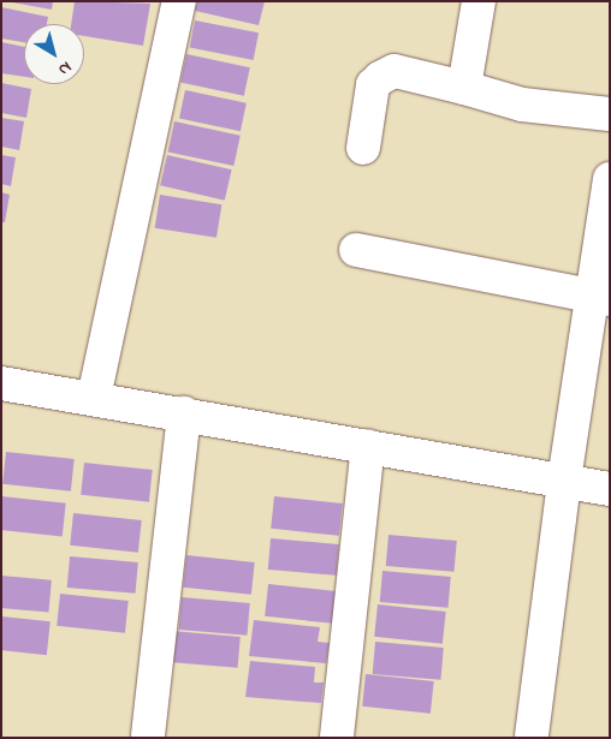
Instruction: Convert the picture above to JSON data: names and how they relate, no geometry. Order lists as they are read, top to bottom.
{
  "north": "bottom right"
}
